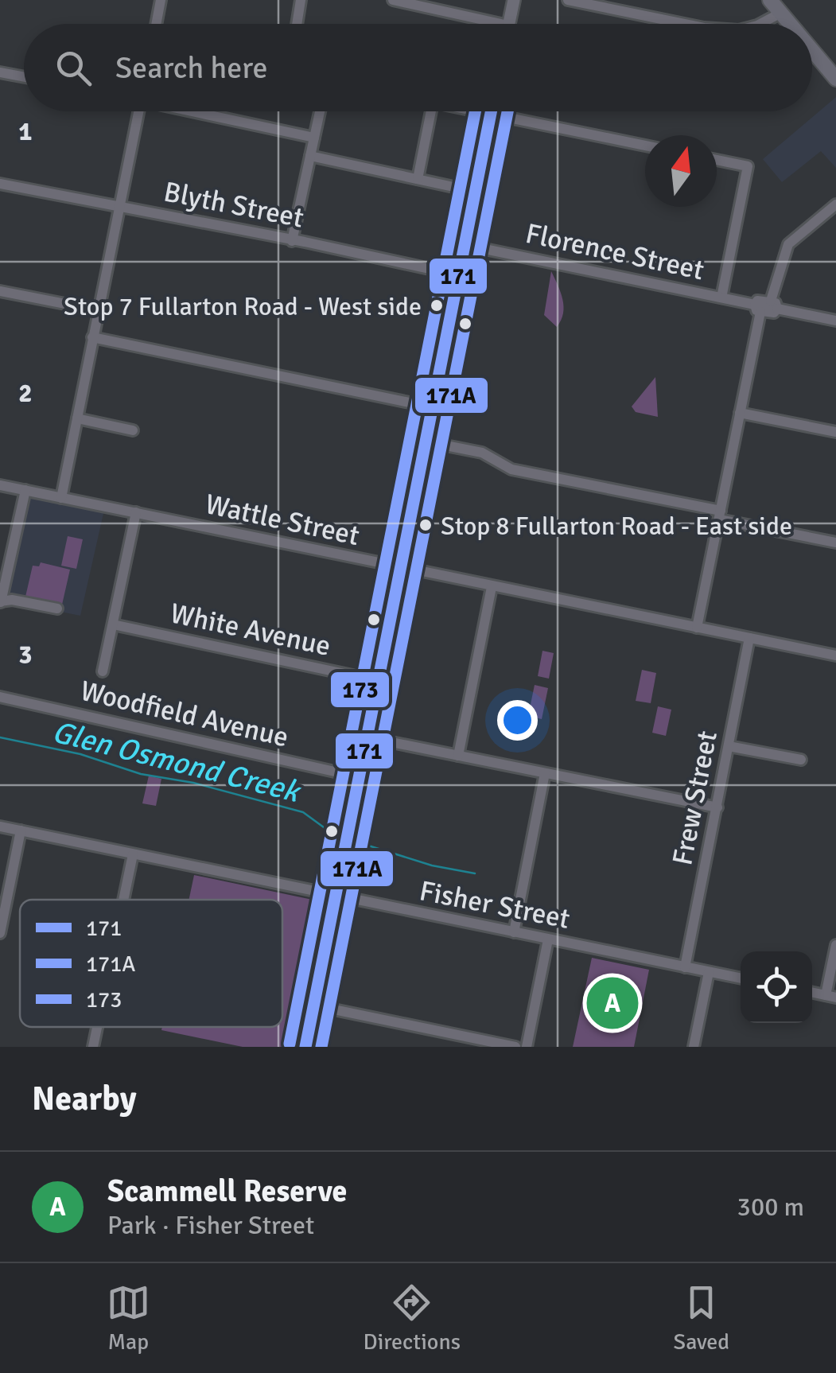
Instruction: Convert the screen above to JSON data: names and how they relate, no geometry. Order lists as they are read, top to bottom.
{
  "streets": {
    "street": [
      "Blyth Street",
      "Florence Street",
      "Wattle Street",
      "White Avenue",
      "Woodfield Avenue",
      "Frew Street",
      "Fisher Street"
    ]
  },
  "crossings": [
    ["Wattle Street", "Frew Street"],
    ["Frew Street", "Fisher Street"]
  ],
  "water": ["Glen Osmond Creek"],
  "places": ["Stop 7 Fullarton Road - West side", "Stop 8 Fullarton Road - East side"],
  "lines": ["transit line 171", "transit line 171A", "transit line 173"],
  "legend": ["171", "171A", "173"],
  "north": "top",
  "page": {
    "search": "Search here",
    "pins": "A",
    "heading": "Nearby",
    "list": [
      {
        "mark": "A",
        "name": "Scammell Reserve",
        "note": "Park · Fisher Street",
        "value": "300 m"
      }
    ],
    "nav": ["Map", "Directions", "Saved"]
  },
  "grid": {
    "rows": ["1", "2", "3"]
  }
}
